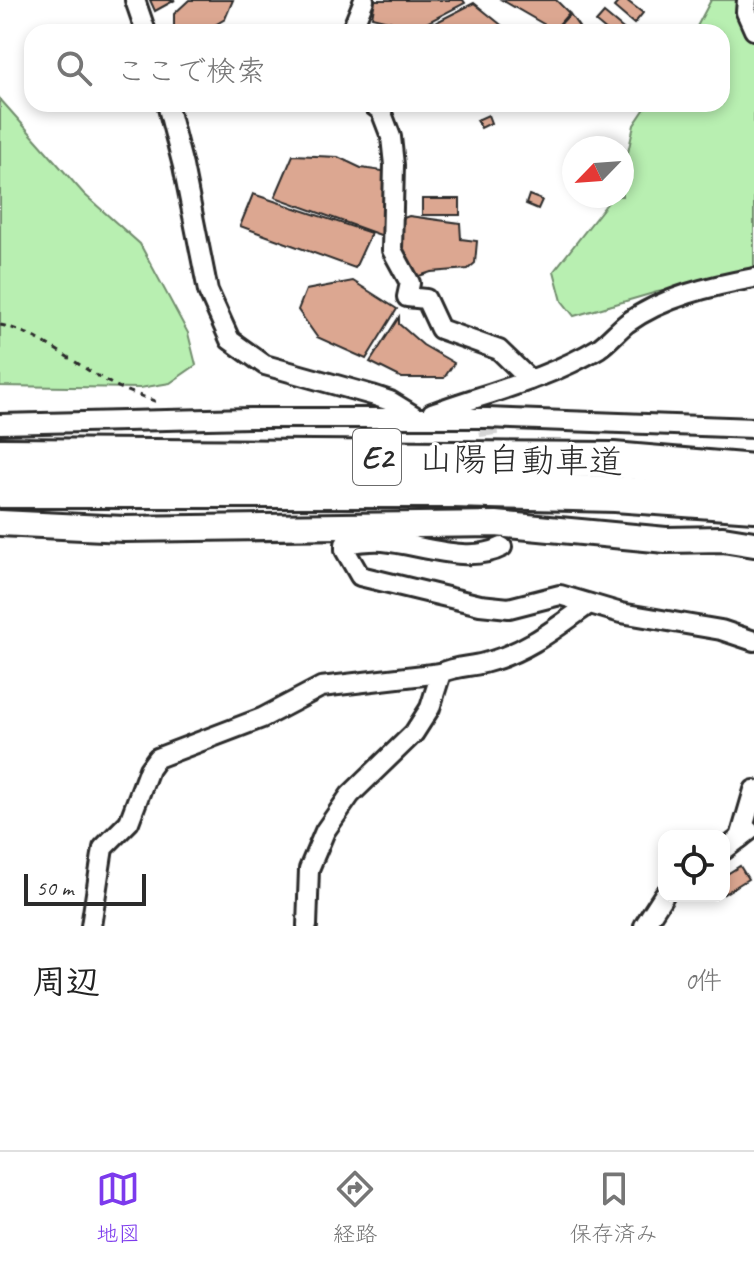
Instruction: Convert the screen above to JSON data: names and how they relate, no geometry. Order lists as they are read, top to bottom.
{
  "streets": {
    "highway": ["E2", "山陽自動車道"]
  },
  "scale_bar": "50 m",
  "north": "bottom left",
  "page": {
    "search": "ここで検索",
    "scale": "50 m",
    "heading": ["周辺", "0件"],
    "nav": ["地図", "経路", "保存済み"]
  }
}
